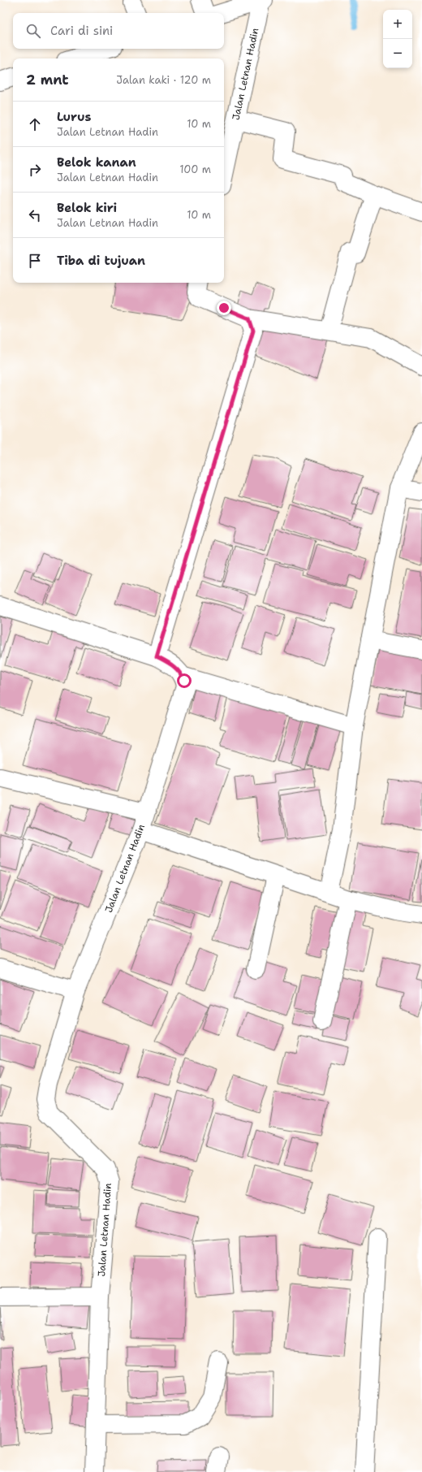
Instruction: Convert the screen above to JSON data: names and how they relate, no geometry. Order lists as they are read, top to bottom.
{
  "streets": {
    "street": ["Jalan Letnan Hadin"]
  },
  "page": {
    "map_buttons": ["+", "−"],
    "search": "Cari di sini",
    "heading": ["2 mnt", "Jalan kaki · 120 m"],
    "list": [
      ["Lurus", "Jalan Letnan Hadin", "10 m"],
      ["Belok kanan", "Jalan Letnan Hadin", "100 m"],
      ["Belok kiri", "Jalan Letnan Hadin", "10 m"],
      "Tiba di tujuan"
    ]
  }
}
